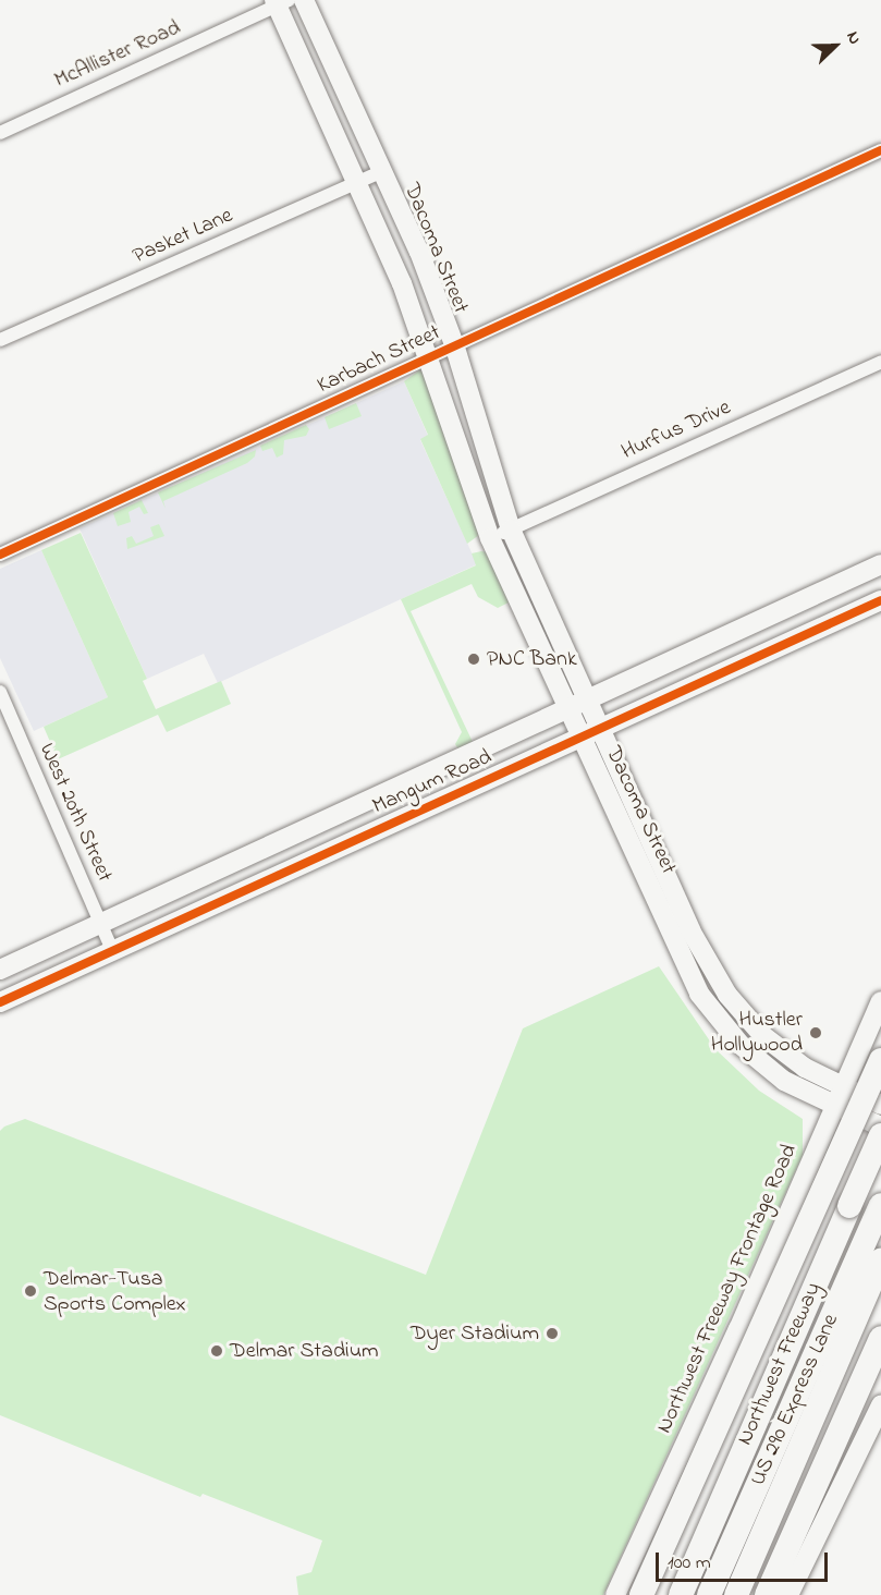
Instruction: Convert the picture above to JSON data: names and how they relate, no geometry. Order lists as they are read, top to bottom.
{
  "streets": {
    "highway": ["Northwest Freeway", "US 290 Express Lane"],
    "main road": ["Dacoma Street", "Mangum Road", "Northwest Freeway Frontage Road"],
    "street": [
      "McAllister Road",
      "Pasket Lane",
      "Karbach Street",
      "Hurfus Drive",
      "West 20th Street"
    ]
  },
  "crossings": [
    ["McAllister Road", "Dacoma Street"],
    ["Pasket Lane", "Dacoma Street"],
    ["Dacoma Street", "Karbach Street"],
    ["Dacoma Street", "Hurfus Drive"],
    ["Dacoma Street", "Mangum Road"],
    ["Dacoma Street", "Northwest Freeway Frontage Road"],
    ["Mangum Road", "West 20th Street"]
  ],
  "places": [
    "PNC Bank",
    "Hustler Hollywood",
    "Delmar-Tusa Sports Complex",
    "Dyer Stadium",
    "Delmar Stadium"
  ],
  "scale_bar": "100 m",
  "north": "top right"
}
